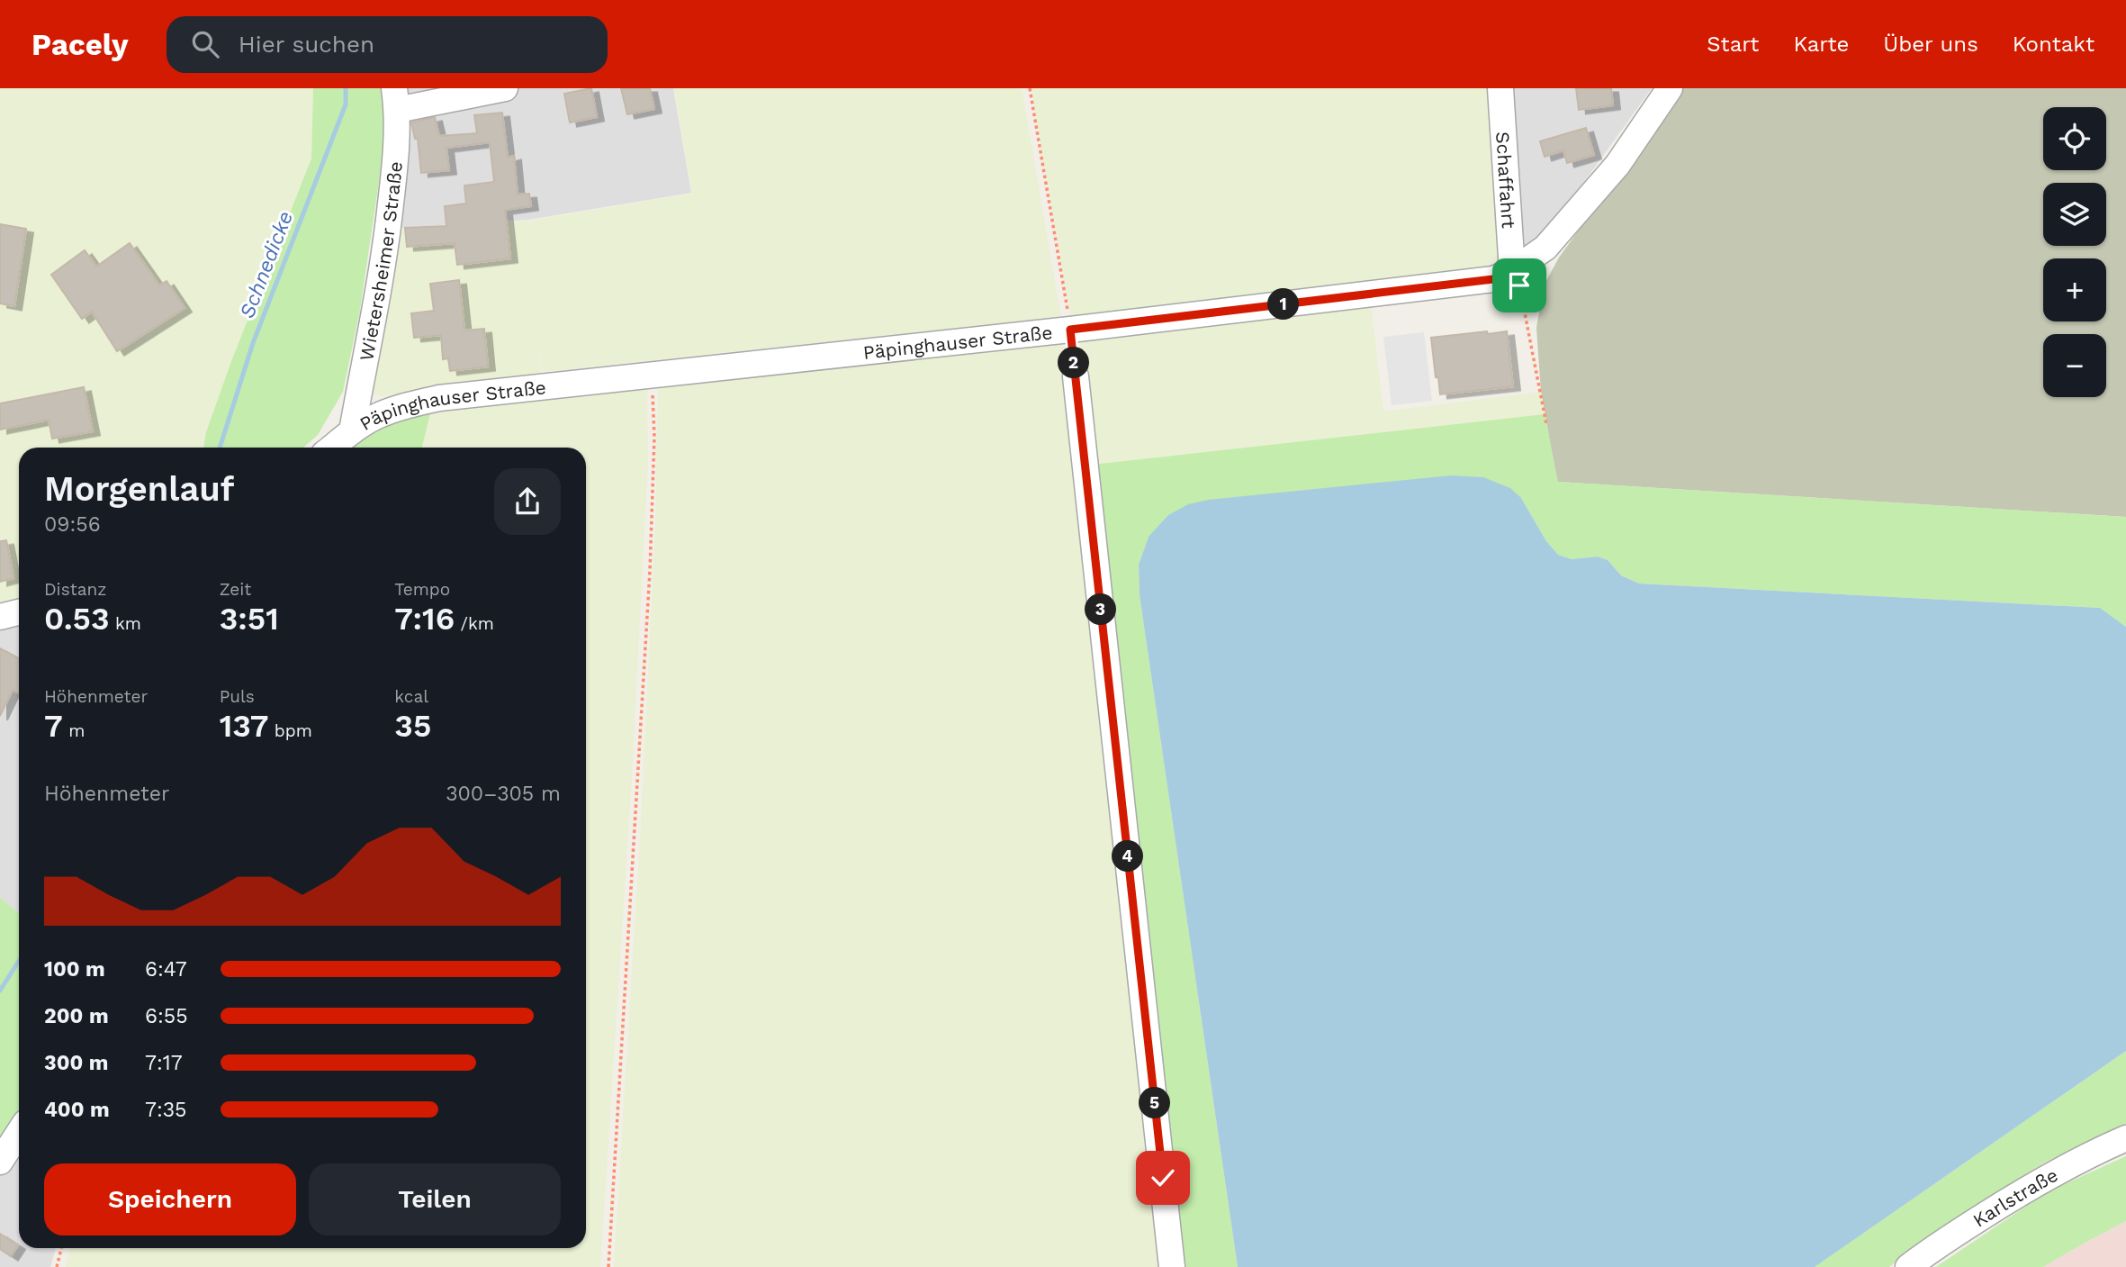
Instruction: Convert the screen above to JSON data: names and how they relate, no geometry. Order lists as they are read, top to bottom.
{
  "streets": {
    "street": [
      "Schaffahrt",
      "Wietersheimer Straße",
      "Päpinghauser Straße",
      "Karlstraße"
    ]
  },
  "crossings": [
    ["Schaffahrt", "Päpinghauser Straße"],
    ["Wietersheimer Straße", "Päpinghauser Straße"]
  ],
  "water": ["Schnedicke"],
  "page": {
    "header": "Pacely",
    "search": "Hier suchen",
    "nav": [
      "Start",
      "Karte",
      "Über uns",
      "Kontakt"
    ],
    "map_buttons": ["+", "−"],
    "pins": [
      "1",
      "2",
      "3",
      "4",
      "5"
    ],
    "heading": ["Morgenlauf", "09:56"],
    "stats": [
      ["Distanz", "0.53 km"],
      ["Zeit", "3:51"],
      ["Tempo", "7:16 /km"],
      ["Höhenmeter", "7 m"],
      ["Puls", "137 bpm"],
      ["kcal", "35"]
    ],
    "chart": ["Höhenmeter", "300–305 m"],
    "list": [
      {
        "name": "100 m",
        "note": "6:47"
      },
      {
        "name": "200 m",
        "note": "6:55"
      },
      {
        "name": "300 m",
        "note": "7:17"
      },
      {
        "name": "400 m",
        "note": "7:35"
      }
    ],
    "buttons": ["Speichern", "Teilen"]
  }
}
